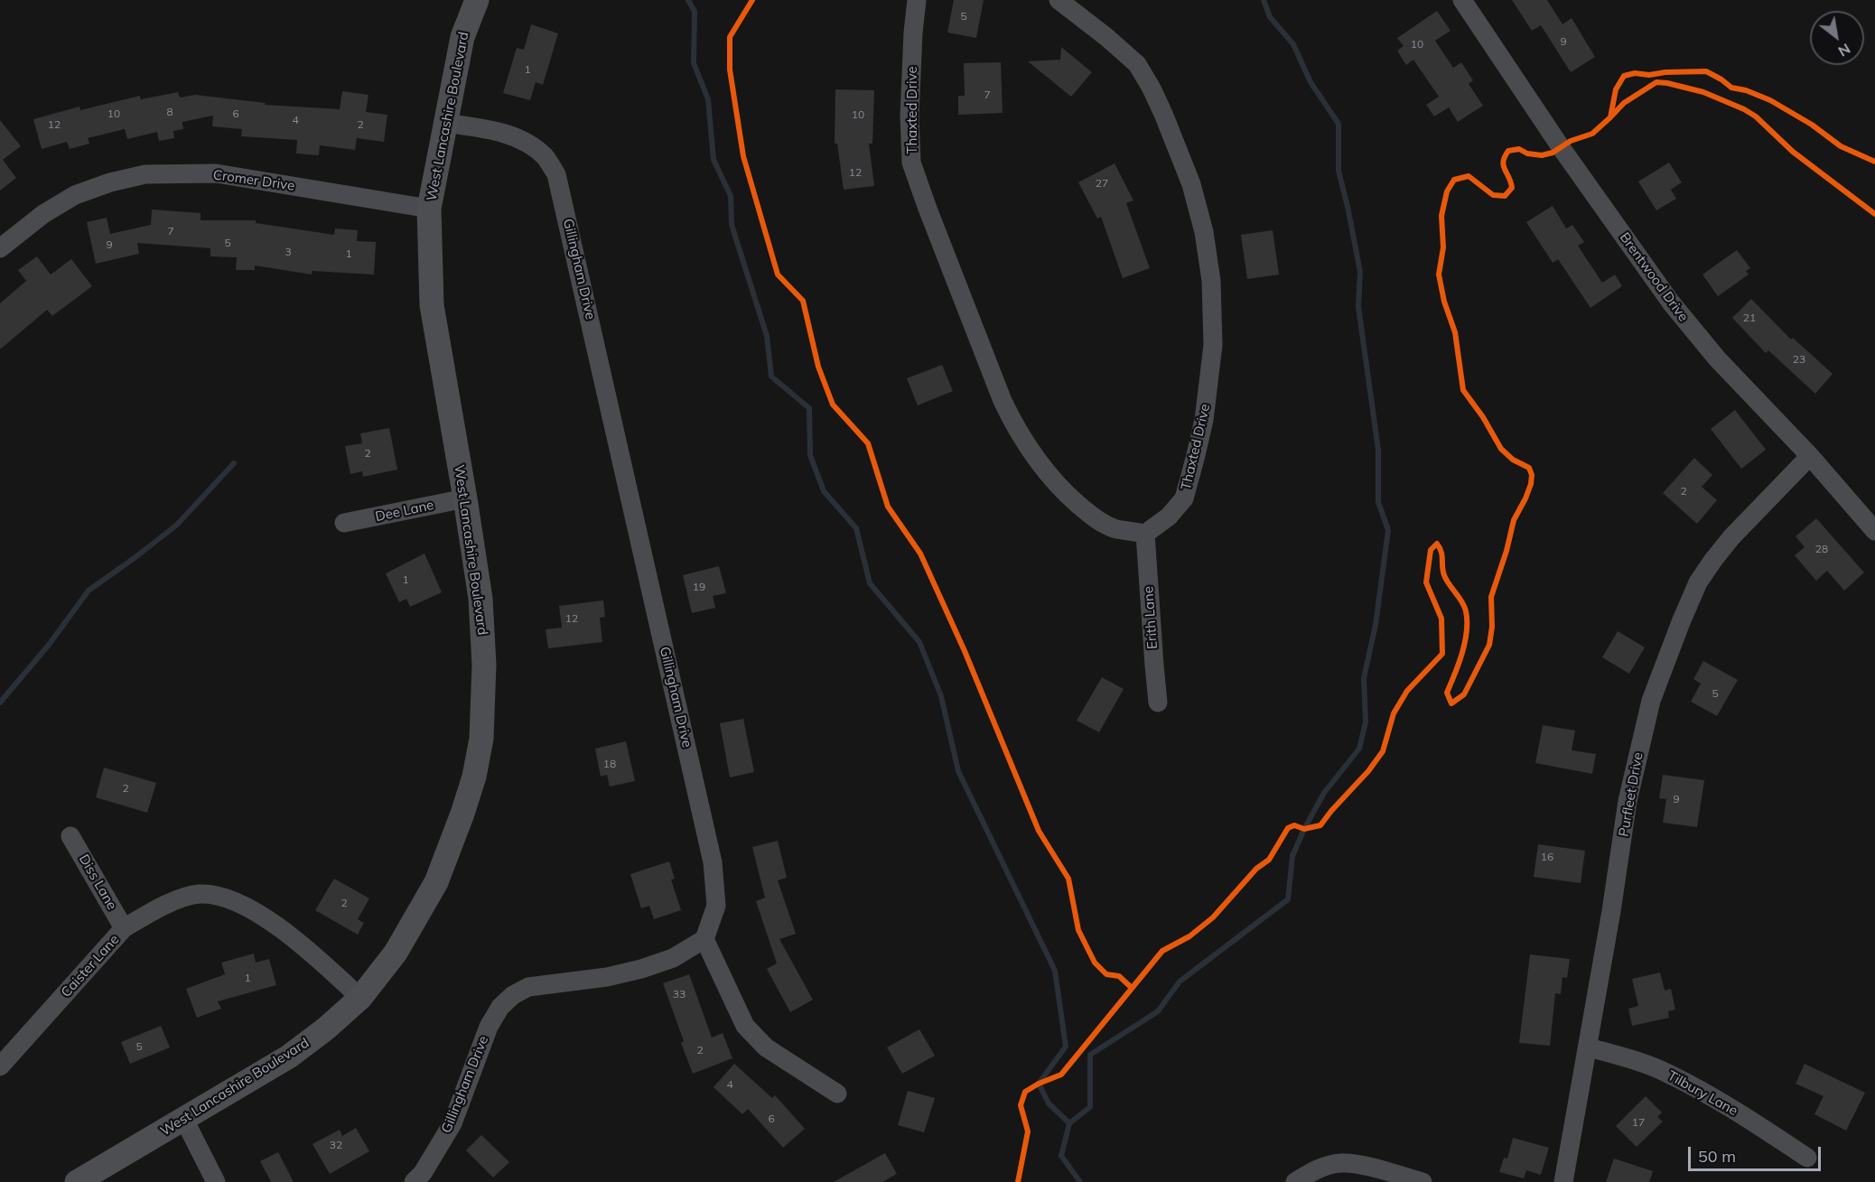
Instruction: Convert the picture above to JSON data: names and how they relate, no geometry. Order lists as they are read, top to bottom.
{
  "streets": {
    "main road": ["West Lancashire Boulevard"],
    "street": [
      "Thaxted Drive",
      "Cromer Drive",
      "Gillingham Drive",
      "Brentwood Drive",
      "Dee Lane",
      "Erith Lane",
      "Purfleet Drive",
      "Diss Lane",
      "Caister Lane",
      "Tilbury Lane"
    ]
  },
  "crossings": [
    ["Thaxted Drive", "Erith Lane"],
    ["West Lancashire Boulevard", "Cromer Drive"],
    ["West Lancashire Boulevard", "Gillingham Drive"],
    ["West Lancashire Boulevard", "Dee Lane"],
    ["West Lancashire Boulevard", "Caister Lane"],
    ["Brentwood Drive", "Purfleet Drive"],
    ["Purfleet Drive", "Tilbury Lane"],
    ["Diss Lane", "Caister Lane"]
  ],
  "house_numbers": [
    "5",
    "9",
    "10",
    "1",
    "7",
    "8",
    "10",
    "6",
    "10",
    "4",
    "12",
    "2",
    "12",
    "27",
    "7",
    "5",
    "9",
    "3",
    "1",
    "21",
    "23",
    "2",
    "2",
    "28",
    "1",
    "19",
    "12",
    "5",
    "18",
    "2",
    "9",
    "16",
    "2",
    "1",
    "33",
    "5",
    "2",
    "4",
    "6",
    "17",
    "32"
  ],
  "scale_bar": "50 m",
  "north": "bottom right"
}
